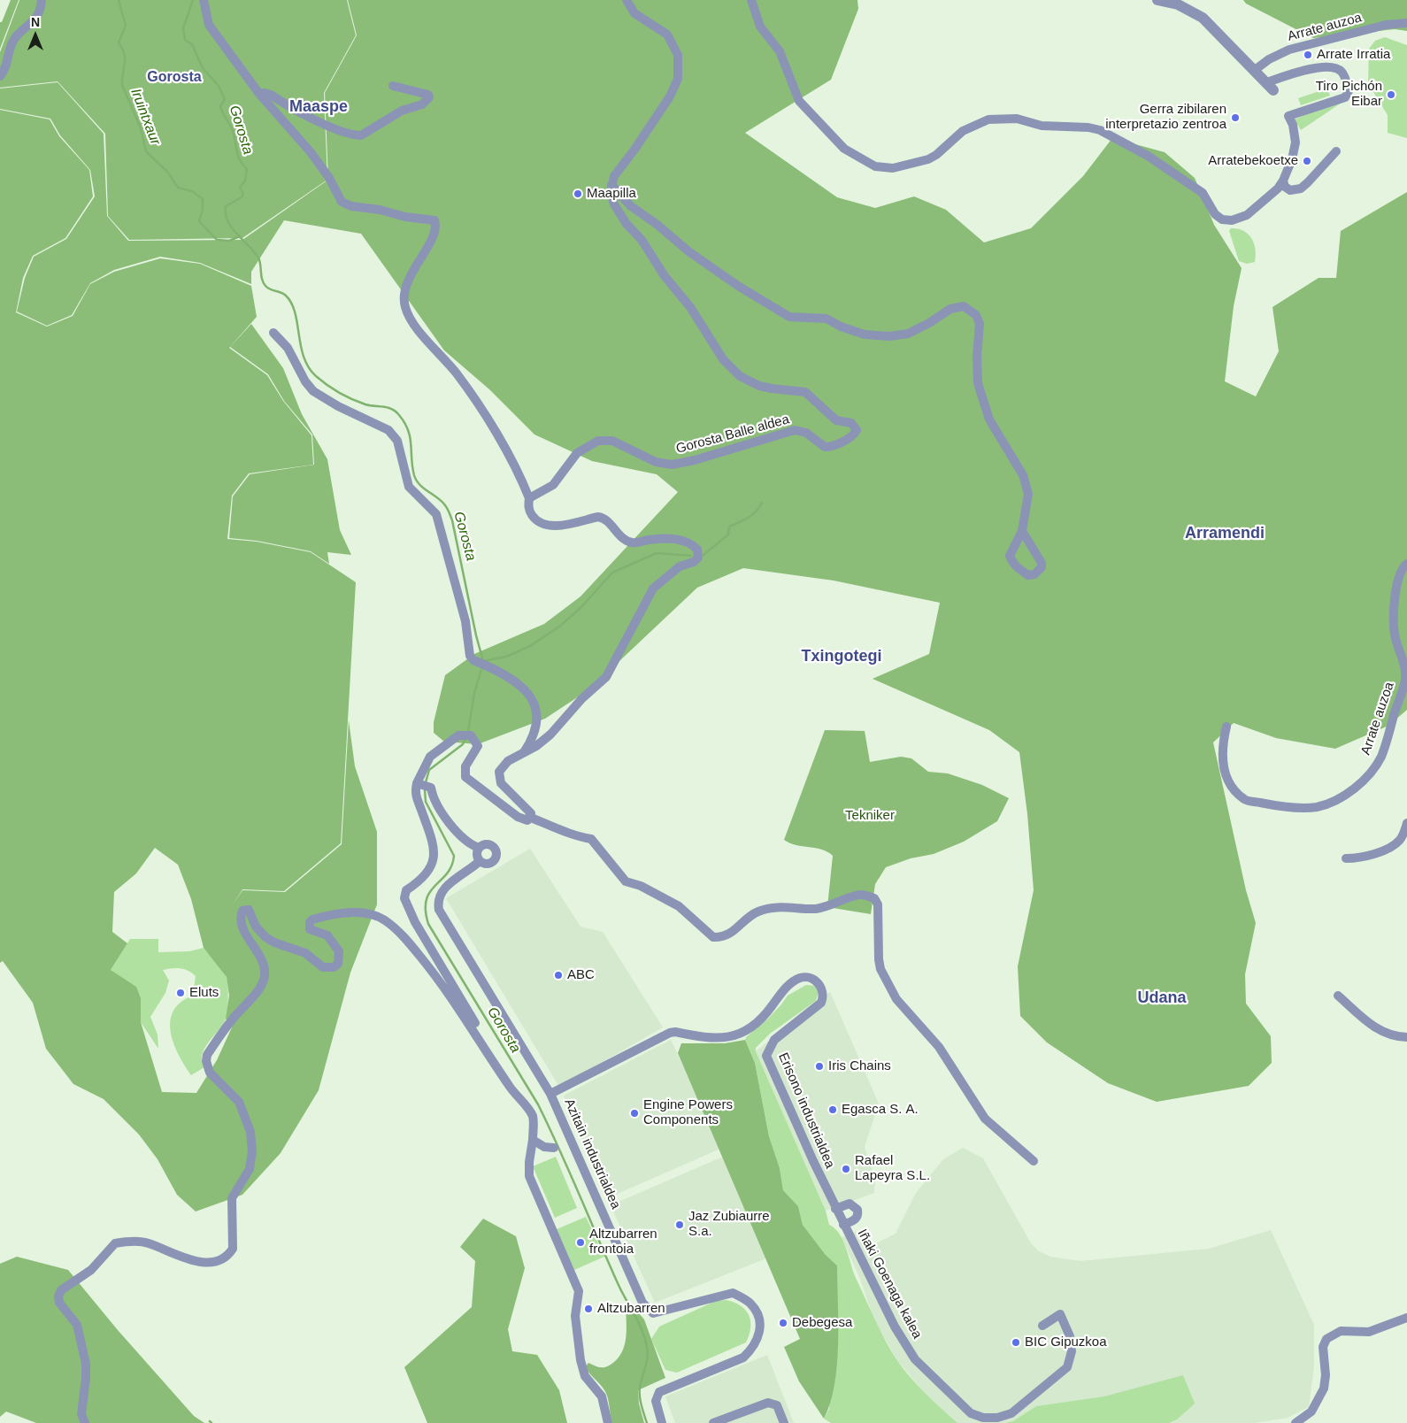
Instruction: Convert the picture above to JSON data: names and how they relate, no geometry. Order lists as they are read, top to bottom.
{
  "streets": {
    "street": [
      "Arrate auzoa",
      "Gorosta Balle aldea",
      "Erisono industrialdea",
      "Azitain industrialdea",
      "Iñaki Goenaga kalea"
    ]
  },
  "crossings": [
    ["Erisono industrialdea", "Azitain industrialdea"],
    ["Erisono industrialdea", "Iñaki Goenaga kalea"]
  ],
  "districts": [
    "Gorosta",
    "Maaspe",
    "Arramendi",
    "Txingotegi",
    "Udana"
  ],
  "water": ["Iruintxaur", "Gorosta"],
  "parks": ["Tekniker"],
  "places": [
    "Arrate Irratia",
    "Tiro Pichón Eibar",
    "Gerra zibilaren interpretazio zentroa",
    "Arratebekoetxe",
    "Maapilla",
    "ABC",
    "Eluts",
    "Iris Chains",
    "Egasca S. A.",
    "Engine Powers Components",
    "Rafael Lapeyra S.L.",
    "Jaz Zubiaurre S.a.",
    "Altzubarren frontoia",
    "Altzubarren",
    "Debegesa",
    "BIC Gipuzkoa"
  ],
  "north": "top"
}
